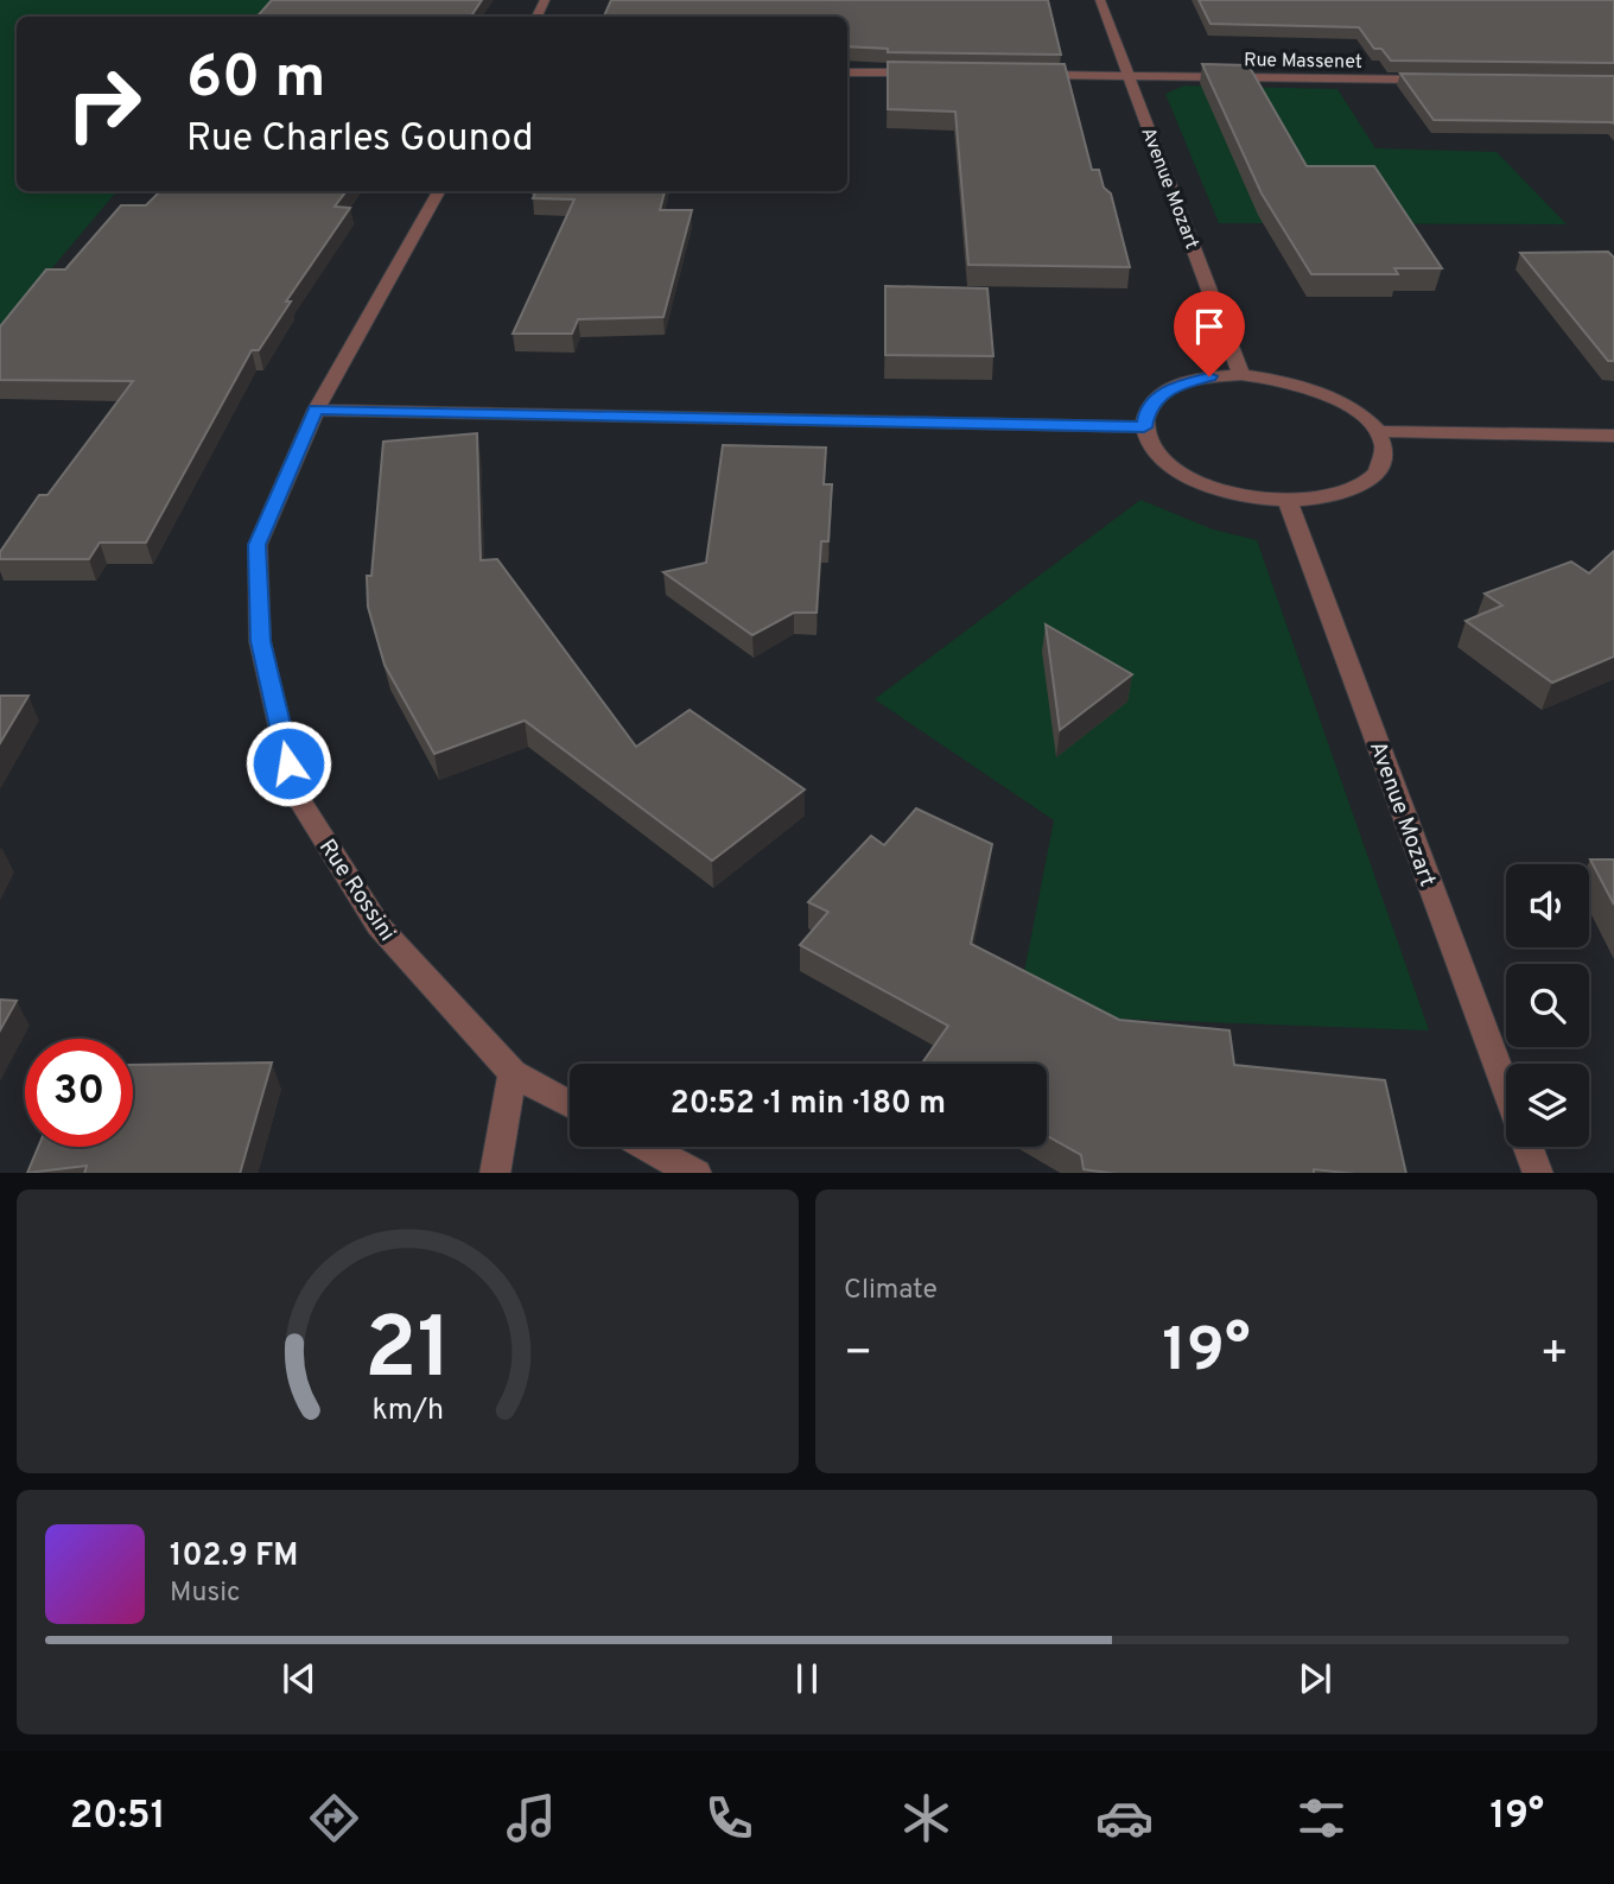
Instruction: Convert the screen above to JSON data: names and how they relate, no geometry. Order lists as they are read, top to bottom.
{
  "streets": {
    "street": ["Rue Massenet", "Avenue Mozart", "Rue Rossini"]
  },
  "crossings": [
    ["Rue Massenet", "Avenue Mozart"]
  ],
  "page": {
    "turn": ["60 m", "Rue Charles Gounod"],
    "limit": "30",
    "trip": "20:52 · 1 min · 180 m",
    "tile": "Climate",
    "heat": ["−", "19°", "+"],
    "song": ["102.9 FM", "Music"],
    "tabs": ["20:51", "19°"],
    "gauge": ["21", "km/h"]
  }
}
